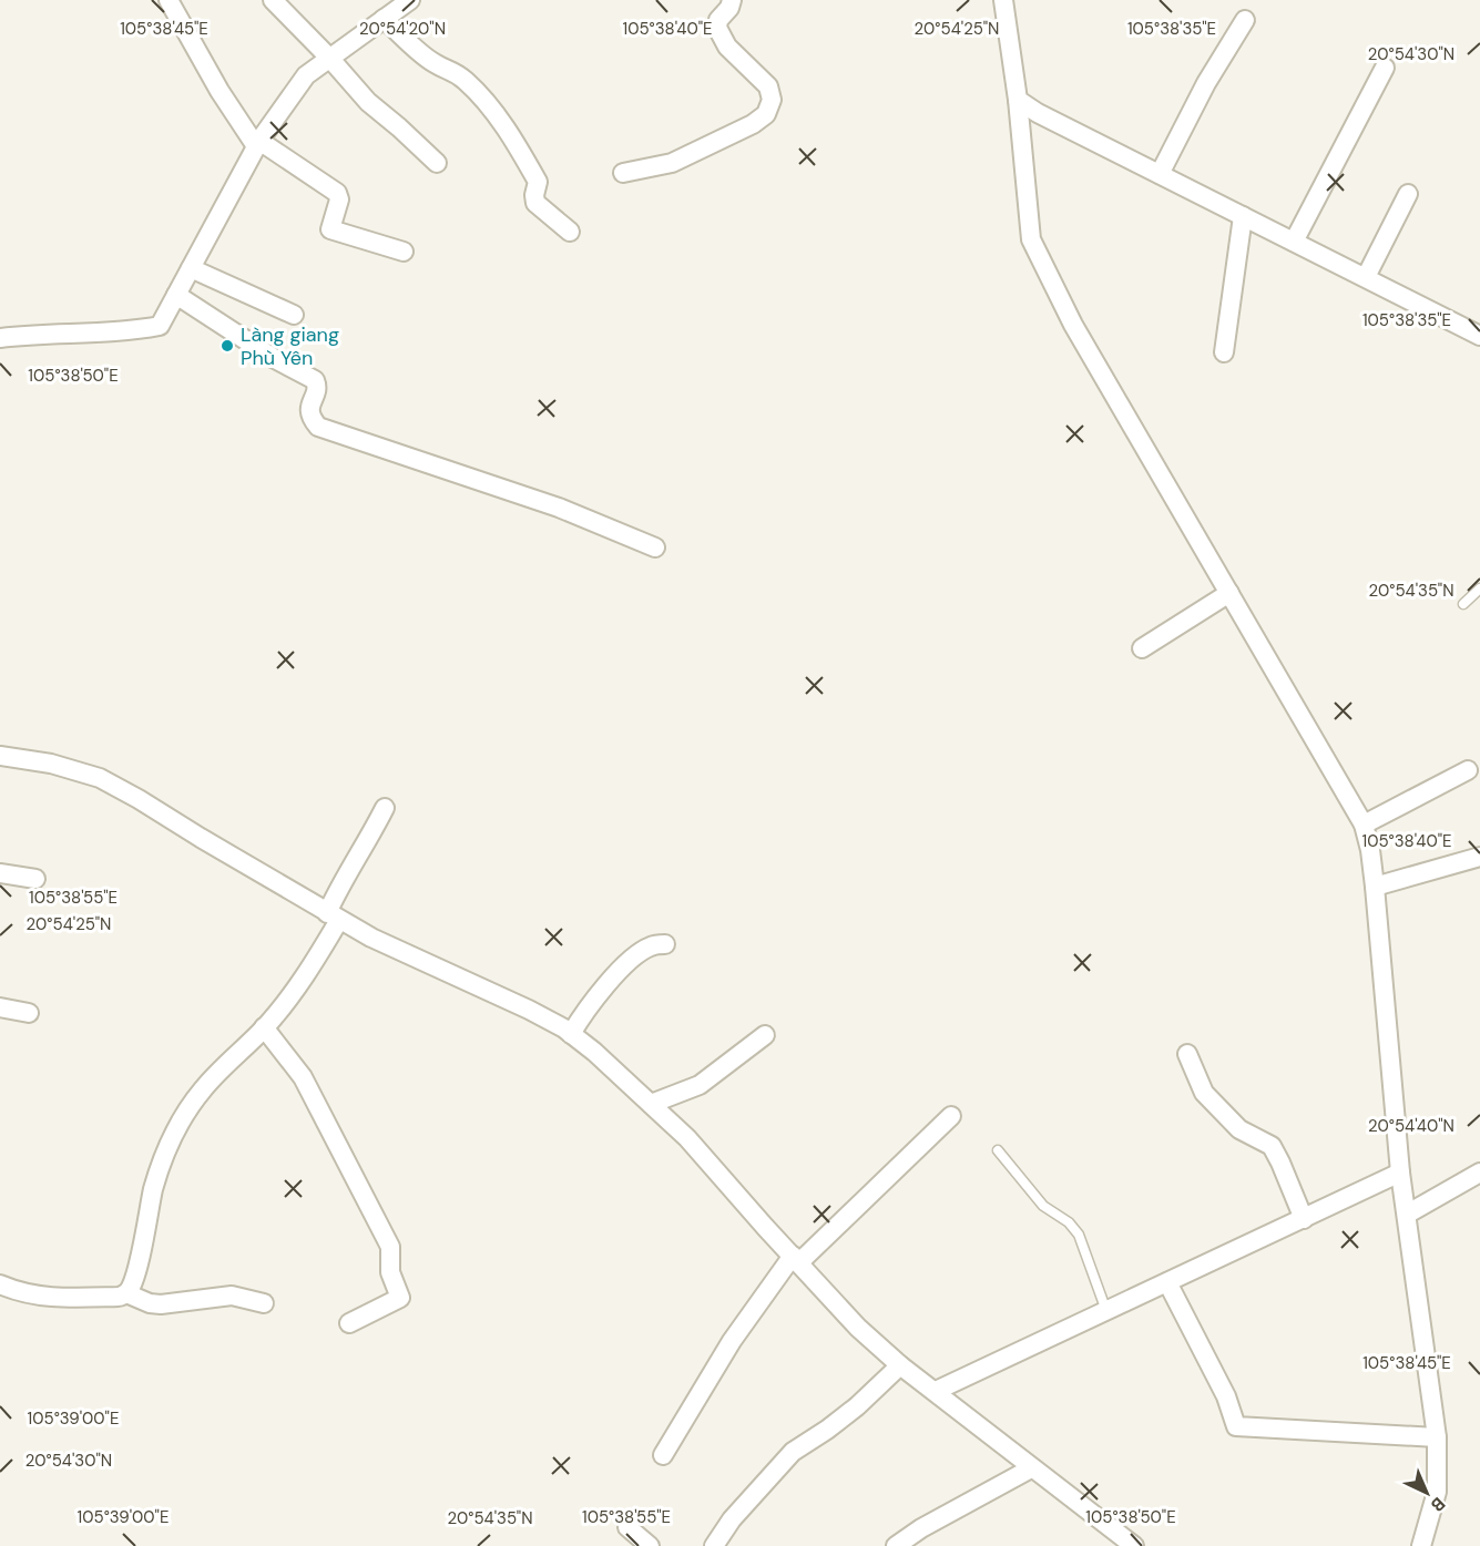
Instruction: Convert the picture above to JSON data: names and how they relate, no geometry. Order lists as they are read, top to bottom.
{
  "places": ["Làng giang Phù Yên"],
  "north": "bottom right",
  "coordinates": [
    "20°54'20\"N",
    "20°54'25\"N",
    "105°38'45\"E",
    "105°38'40\"E",
    "105°38'35\"E",
    "20°54'30\"N",
    "105°38'50\"E",
    "20°54'35\"N",
    "105°38'55\"E",
    "20°54'40\"N",
    "105°39'00\"E"
  ]
}
